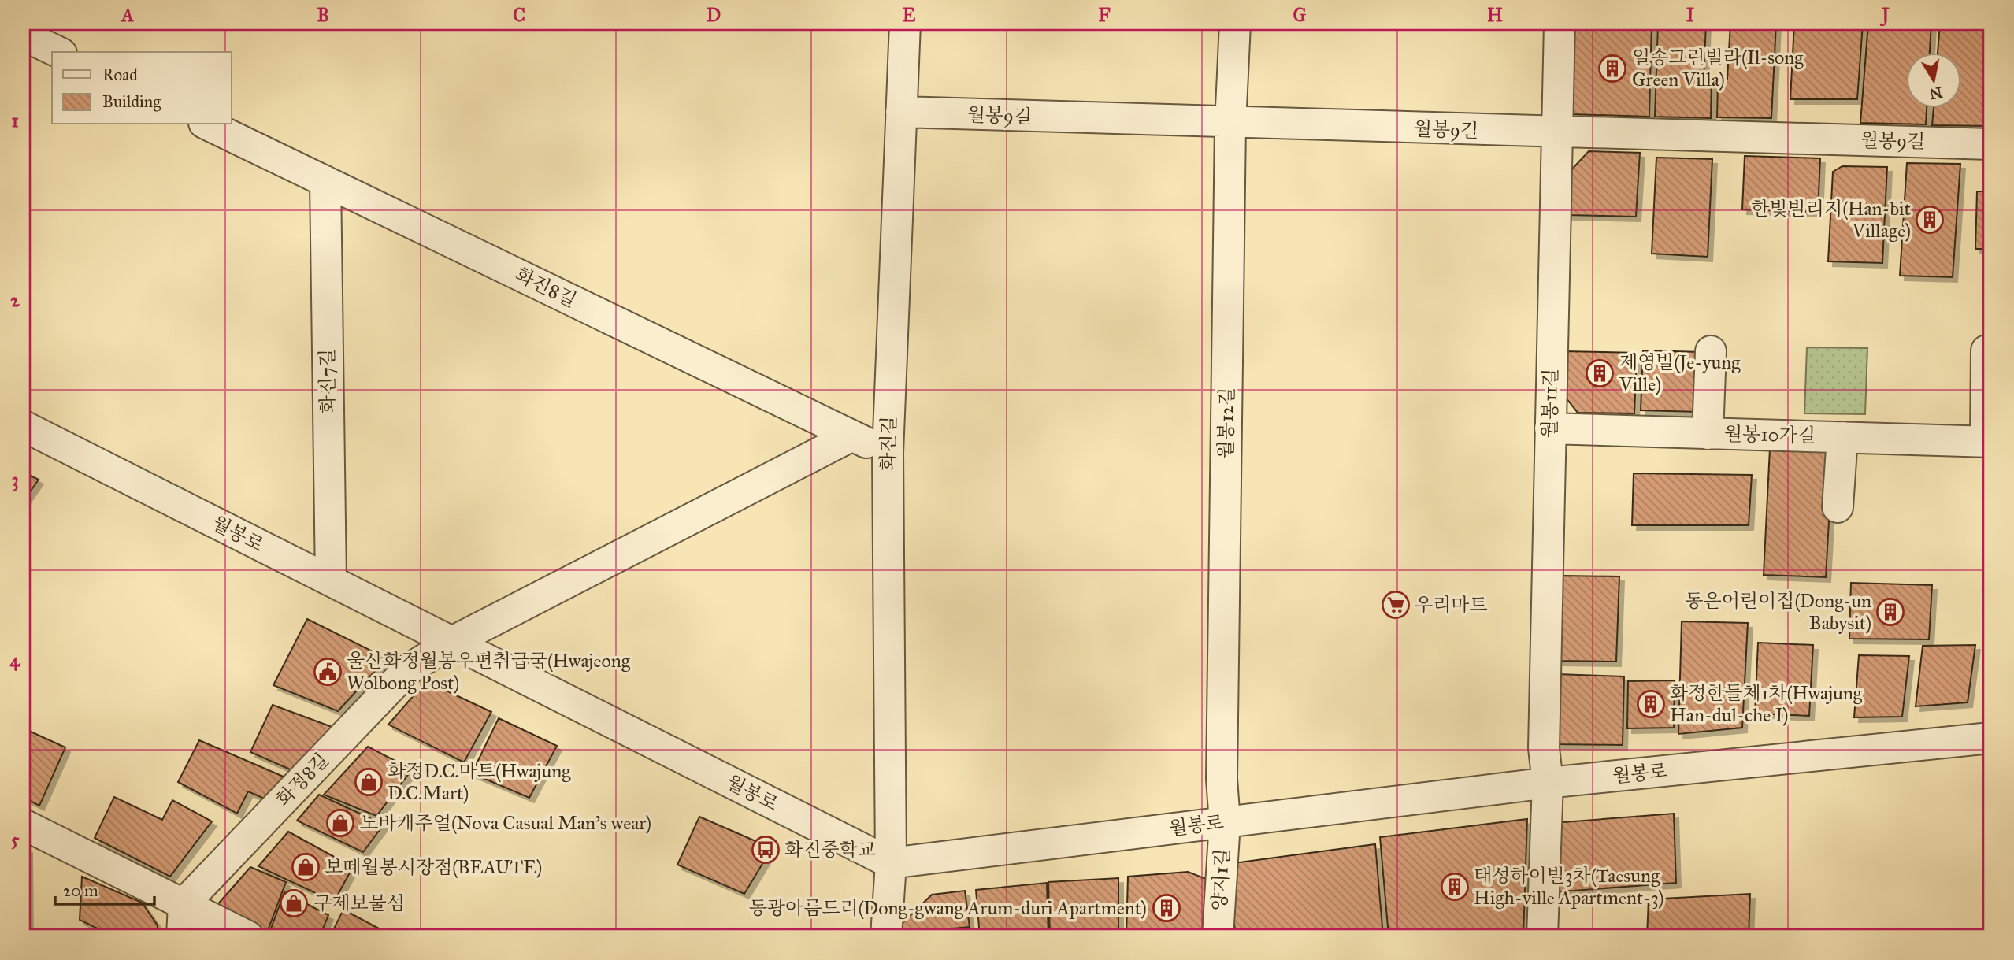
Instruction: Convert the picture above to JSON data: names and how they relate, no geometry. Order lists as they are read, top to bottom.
{
  "streets": {
    "street": [
      "월봉9길",
      "화진8길",
      "화진7길",
      "월봉11길",
      "월봉12길",
      "월봉10가길",
      "화진길",
      "월봉로",
      "화정8길",
      "양지1길"
    ]
  },
  "crossings": [
    ["월봉9길", "월봉11길"],
    ["월봉9길", "월봉12길"],
    ["월봉9길", "화진길"],
    ["화진8길", "화진7길"],
    ["화진8길", "화진길"],
    ["화진7길", "월봉로"],
    ["월봉11길", "월봉10가길"],
    ["월봉11길", "월봉로"],
    ["월봉12길", "월봉로"],
    ["월봉12길", "양지1길"],
    ["화진길", "월봉로"],
    ["월봉로", "화정8길"],
    ["월봉로", "양지1길"]
  ],
  "places": {
    "building": [
      "일송그린빌라(Il-song Green Villa)",
      "한빛빌리지(Han-bit Village)",
      "제영빌(Je-yung Ville)",
      "동은어린이집(Dong-un Babysit)",
      "화정한들체1차(Hwajung Han-dul-che I)",
      "태성하이빌3차(Taesung High-ville Apartment-3)",
      "동광아름드리(Dong-gwang Arum-duri Apartment)"
    ],
    "supermarket": ["우리마트"],
    "public building": ["울산화정월봉우편취급국(Hwajeong Wolbong Post)"],
    "shop": [
      "화정D.C.마트(Hwajung D.C.Mart)",
      "노바캐주얼(Nova Casual Man's wear)",
      "보떼월봉시장점(BEAUTE)",
      "구제보물섬"
    ],
    "bus stop": ["화진중학교"]
  },
  "legend": ["Road", "Building"],
  "scale_bar": "20 m",
  "north": "bottom",
  "grid": {
    "columns": [
      "A",
      "B",
      "C",
      "D",
      "E",
      "F",
      "G",
      "H",
      "I",
      "J"
    ],
    "rows": [
      "1",
      "2",
      "3",
      "4",
      "5"
    ]
  }
}
